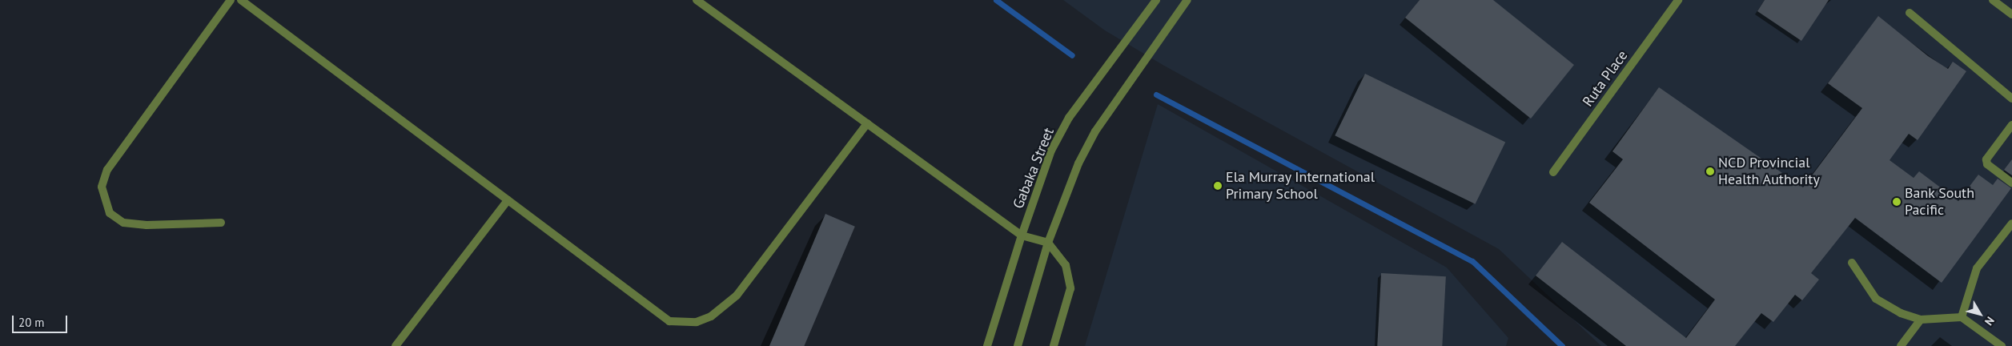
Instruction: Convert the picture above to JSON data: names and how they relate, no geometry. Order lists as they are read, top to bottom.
{
  "streets": {
    "street": ["Ruta Place", "Gabaka Street"]
  },
  "places": ["NCD Provincial Health Authority", "Ela Murray International Primary School", "Bank South Pacific"],
  "scale_bar": "20 m",
  "north": "bottom right"
}
